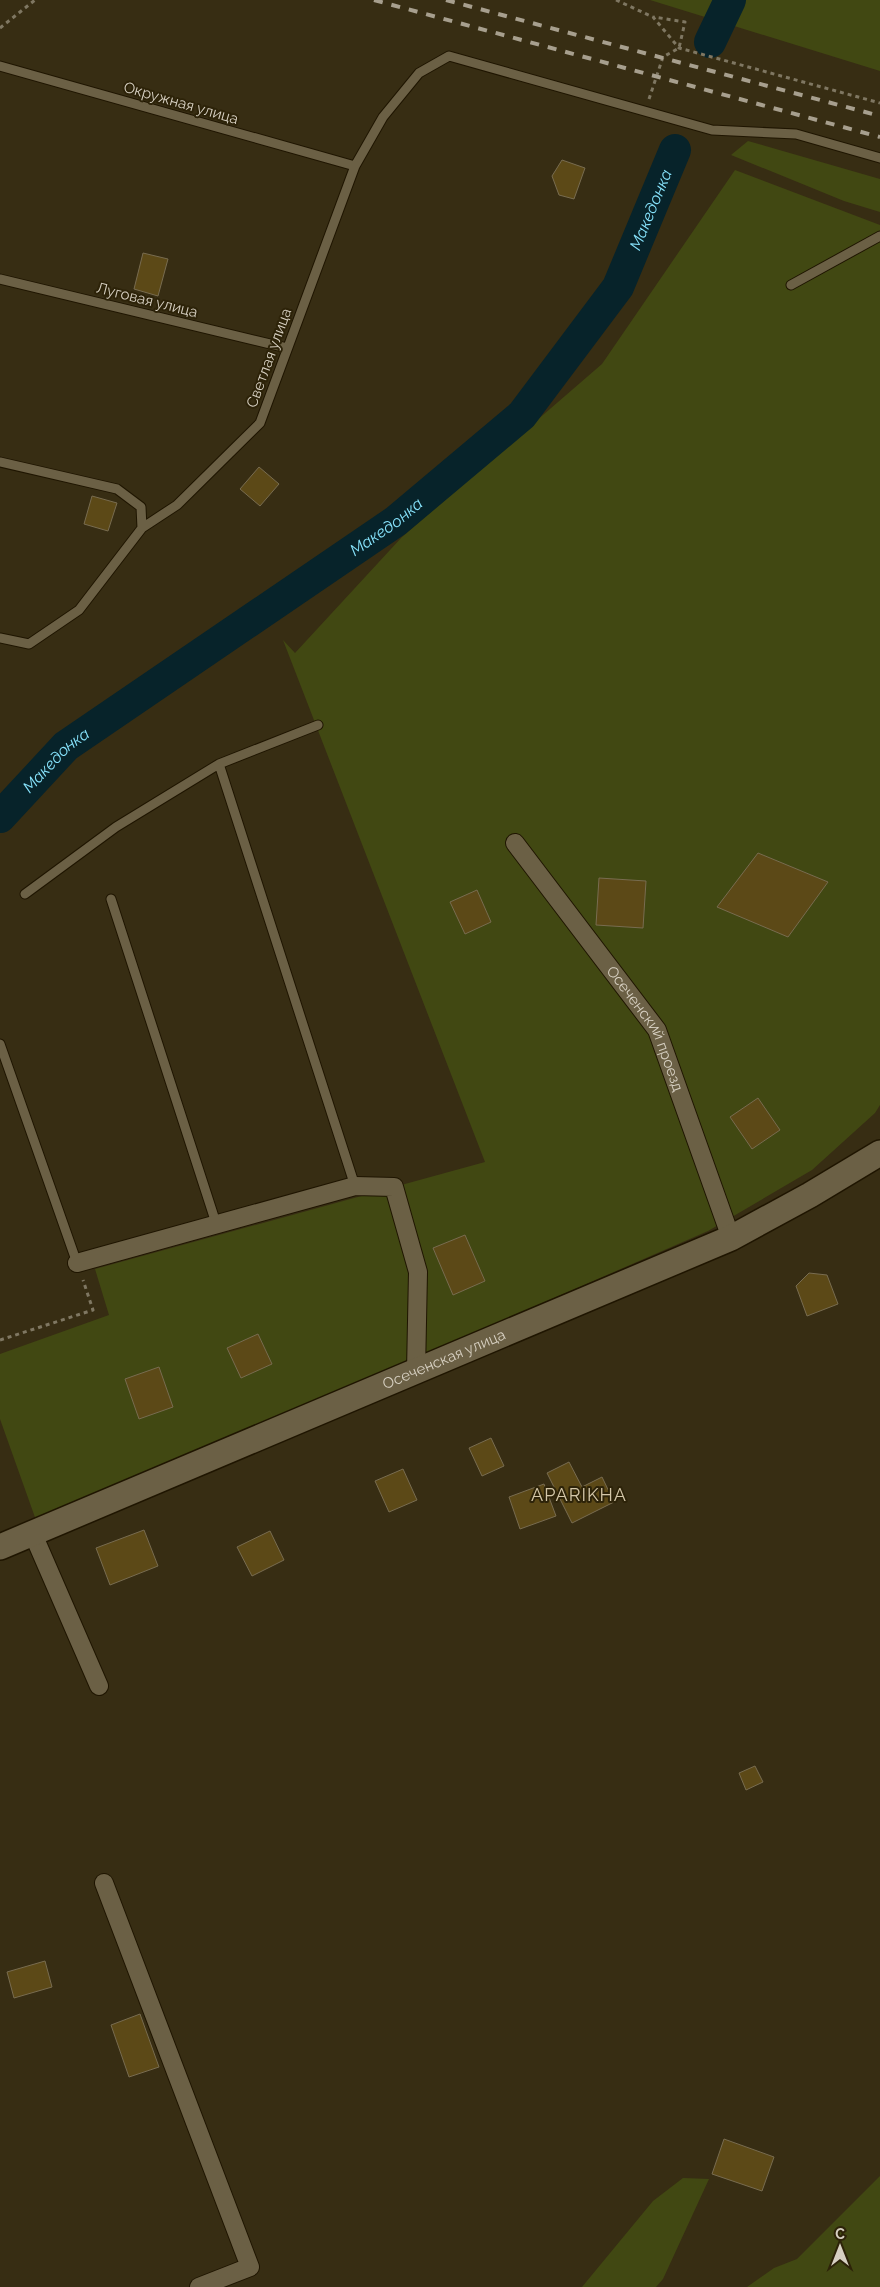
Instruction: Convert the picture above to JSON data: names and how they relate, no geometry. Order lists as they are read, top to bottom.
{
  "streets": {
    "street": ["Осеченский проезд", "Осеченская улица"],
    "lane": ["Окружная улица", "Луговая улица", "Светлая улица"]
  },
  "crossings": [
    ["Окружная улица", "Светлая улица"],
    ["Луговая улица", "Светлая улица"],
    ["Осеченский проезд", "Осеченская улица"]
  ],
  "districts": ["APARIKHA"],
  "water": ["Македонка"],
  "north": "top"
}
